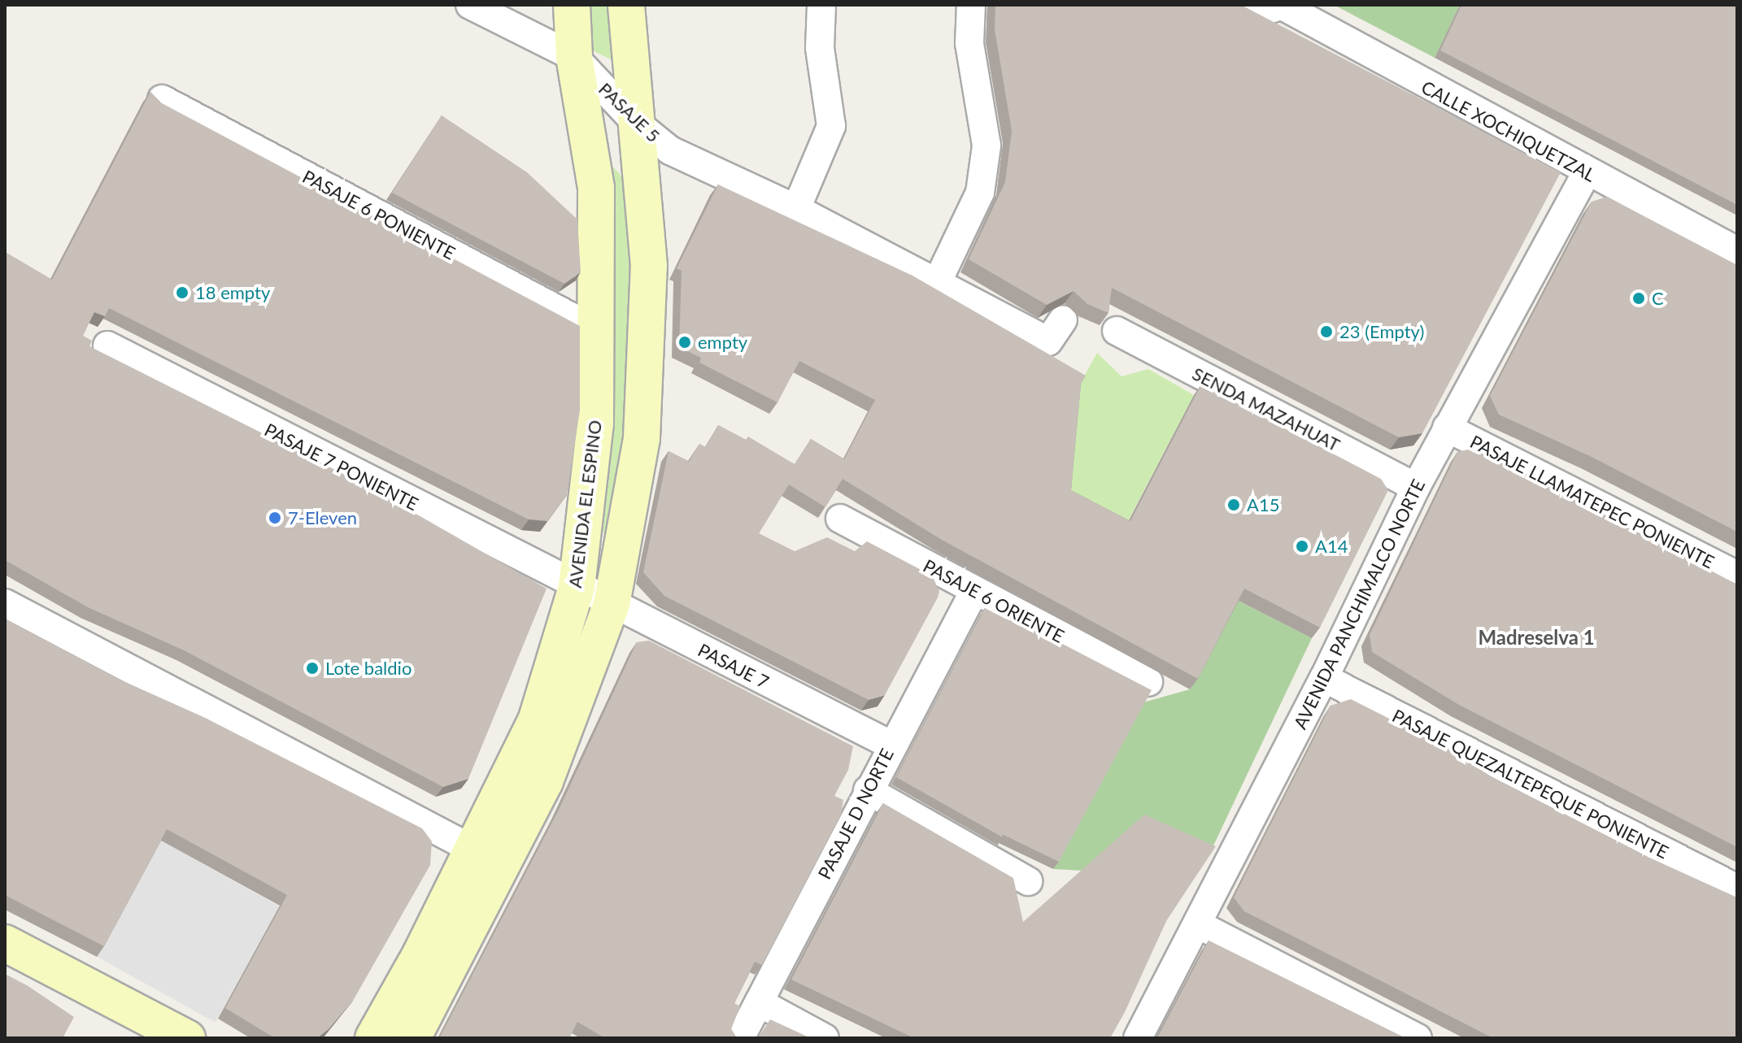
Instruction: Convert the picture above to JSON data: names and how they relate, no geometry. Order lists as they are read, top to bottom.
{
  "streets": {
    "main road": ["AVENIDA EL ESPINO"],
    "street": [
      "PASAJE 5",
      "CALLE XOCHIQUETZAL",
      "PASAJE 6 PONIENTE",
      "SENDA MAZAHUAT",
      "PASAJE 7 PONIENTE",
      "PASAJE LLAMATEPEC PONIENTE",
      "PASAJE 6 ORIENTE",
      "AVENIDA PANCHIMALCO NORTE",
      "PASAJE 7",
      "PASAJE QUEZALTEPEQUE PONIENTE",
      "PASAJE D NORTE"
    ]
  },
  "crossings": [
    ["PASAJE 5", "AVENIDA EL ESPINO"],
    ["CALLE XOCHIQUETZAL", "AVENIDA PANCHIMALCO NORTE"],
    ["PASAJE 6 PONIENTE", "AVENIDA EL ESPINO"],
    ["SENDA MAZAHUAT", "AVENIDA PANCHIMALCO NORTE"],
    ["PASAJE 7 PONIENTE", "AVENIDA EL ESPINO"],
    ["PASAJE 7 PONIENTE", "PASAJE 7"],
    ["PASAJE LLAMATEPEC PONIENTE", "AVENIDA PANCHIMALCO NORTE"],
    ["AVENIDA EL ESPINO", "PASAJE 7"],
    ["PASAJE 6 ORIENTE", "PASAJE D NORTE"],
    ["AVENIDA PANCHIMALCO NORTE", "PASAJE QUEZALTEPEQUE PONIENTE"],
    ["PASAJE 7", "PASAJE D NORTE"]
  ],
  "districts": ["Madreselva 1"],
  "places": [
    "18 empty",
    "C",
    "23 (Empty)",
    "empty",
    "A15",
    "7-Eleven",
    "A14",
    "Lote baldio"
  ]
}
